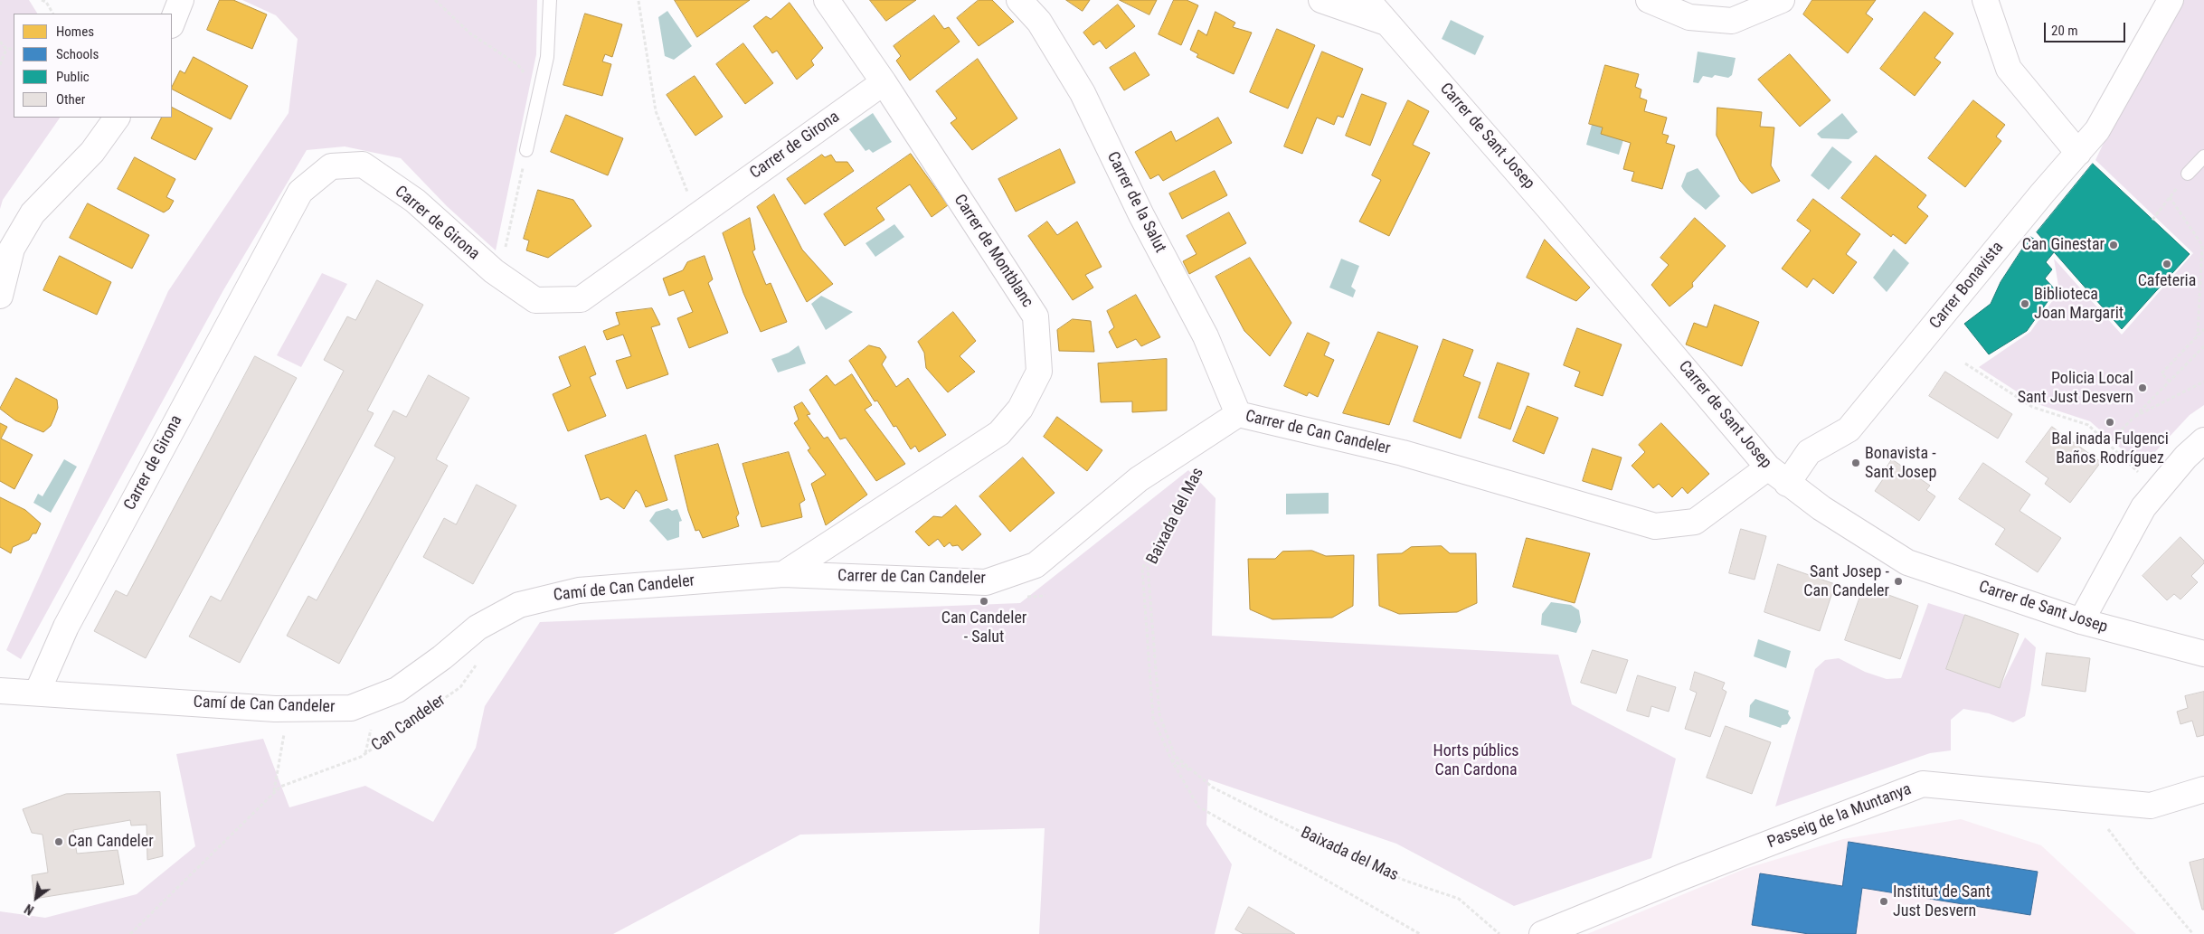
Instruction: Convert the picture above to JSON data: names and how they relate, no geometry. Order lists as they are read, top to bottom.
{
  "streets": {
    "street": [
      "Carrer de Sant Josep",
      "Carrer de Girona",
      "Carrer de la Salut",
      "Carrer de Montblanc",
      "Carrer Bonavista",
      "Carrer de Can Candeler",
      "Camí de Can Candeler",
      "Passeig de la Muntanya"
    ],
    "path": ["Baixada del Mas", "Can Candeler"]
  },
  "crossings": [
    ["Carrer de Sant Josep", "Carrer Bonavista"],
    ["Carrer de Sant Josep", "Carrer de Can Candeler"],
    ["Carrer de Girona", "Carrer de Montblanc"],
    ["Carrer de Girona", "Camí de Can Candeler"],
    ["Carrer de la Salut", "Carrer de Can Candeler"],
    ["Carrer de Montblanc", "Carrer de Can Candeler"],
    ["Carrer de Montblanc", "Camí de Can Candeler"],
    ["Carrer de Can Candeler", "Camí de Can Candeler"]
  ],
  "parks": ["Horts públics Can Cardona"],
  "places": [
    "Can Ginestar",
    "Cafeteria",
    "Biblioteca Joan Margarit",
    "Policia Local Sant Just Desvern",
    "Bal inada Fulgenci Baños Rodríguez",
    "Bonavista - Sant Josep",
    "Sant Josep - Can Candeler",
    "Can Candeler - Salut",
    "Can Candeler",
    "Institut de Sant Just Desvern"
  ],
  "legend": [
    "Homes",
    "Schools",
    "Public",
    "Other"
  ],
  "scale_bar": "20 m",
  "north": "bottom left"
}
